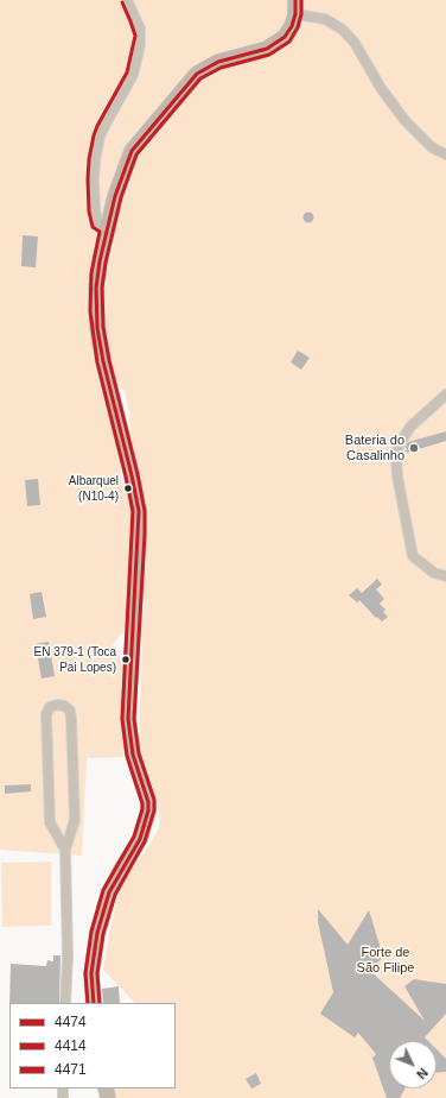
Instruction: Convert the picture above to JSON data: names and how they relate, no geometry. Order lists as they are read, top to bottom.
{
  "parks": ["Forte de São Filipe"],
  "places": ["Bateria do Casalinho", "Albarquel (N10-4)", "EN 379-1 (Toca Pai Lopes)"],
  "lines": ["transit line 4474", "transit line 4414", "transit line 4471"],
  "legend": ["4474", "4414", "4471"],
  "north": "bottom right"
}
